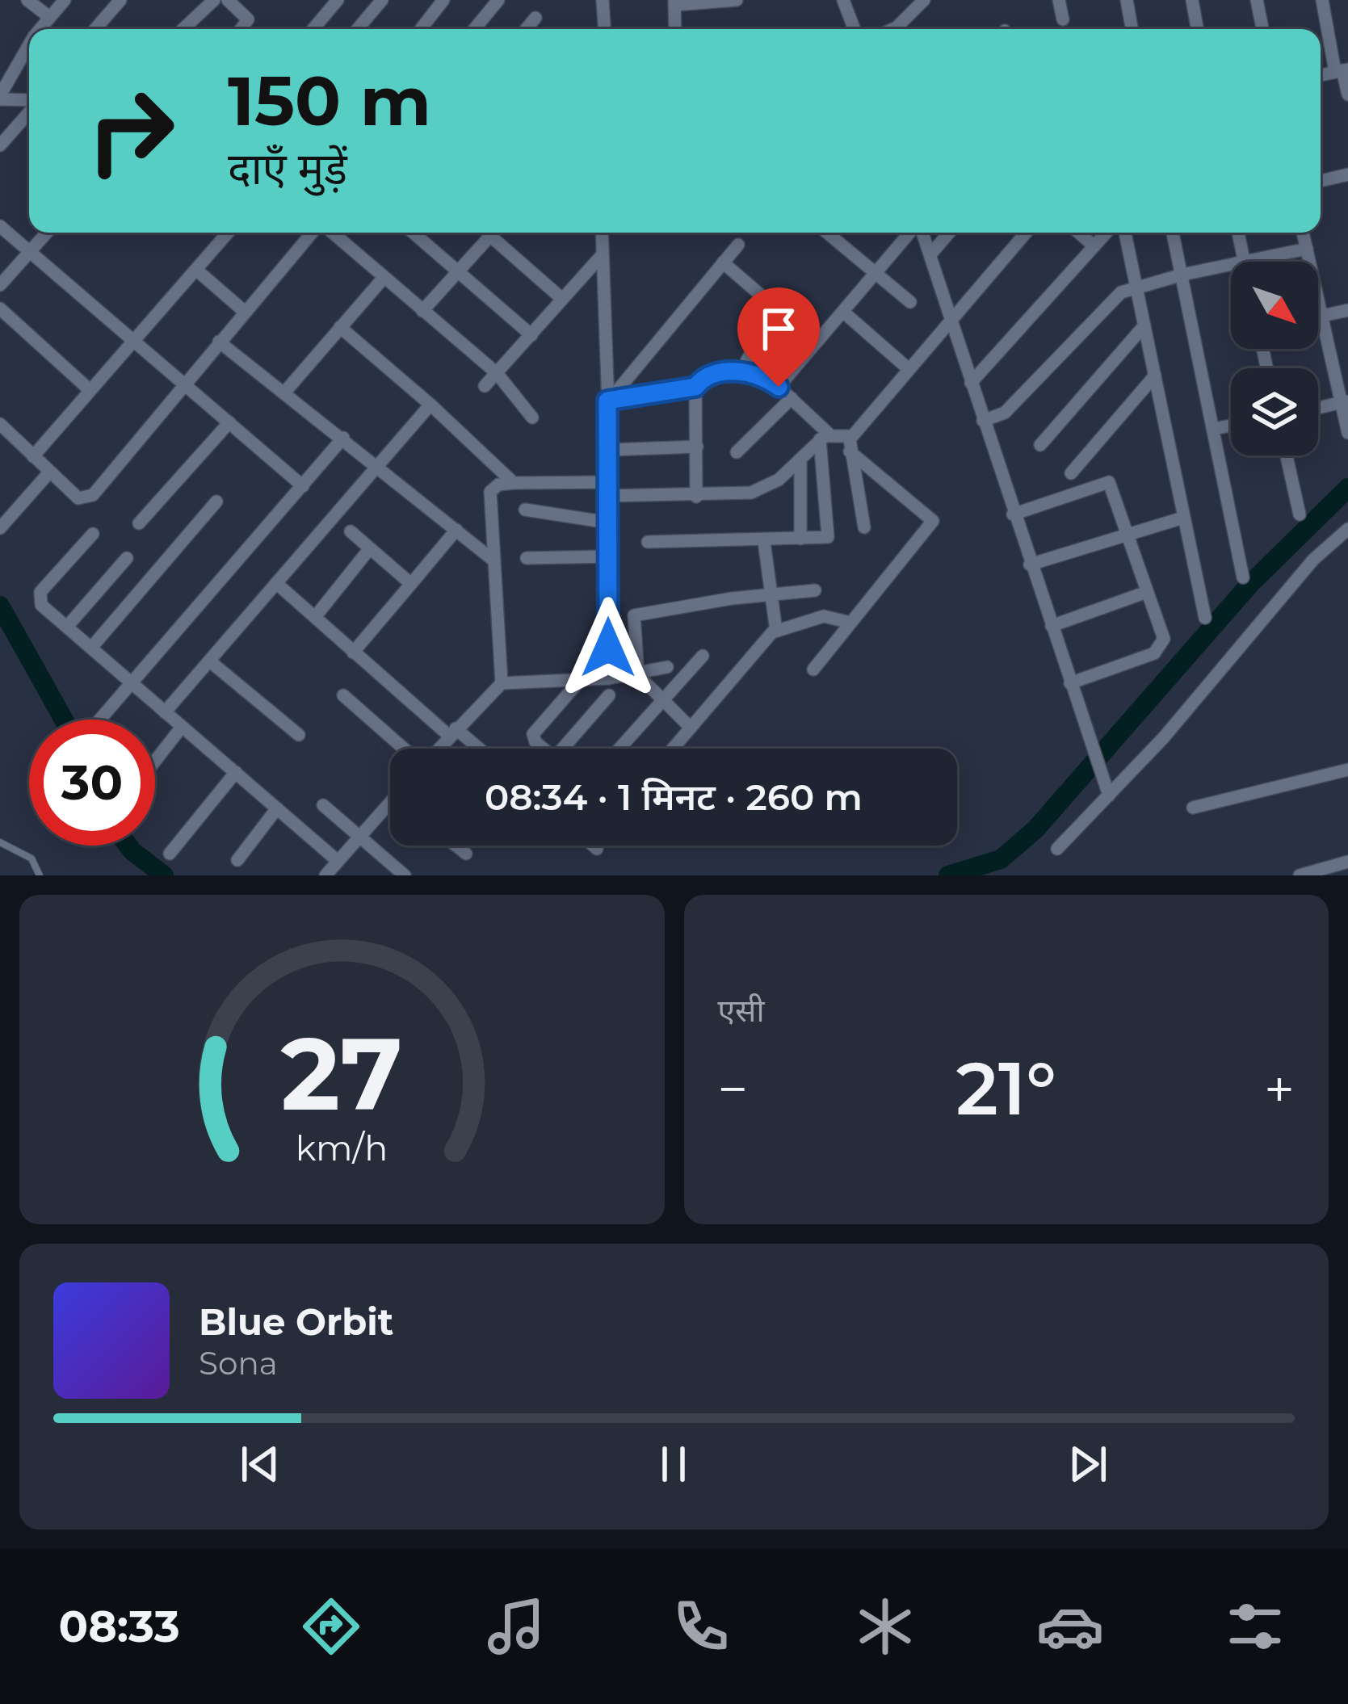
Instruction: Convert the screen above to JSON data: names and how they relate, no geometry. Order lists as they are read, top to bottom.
{
  "north": "bottom right",
  "page": {
    "turn": ["150 m", "दाएँ मुड़ें"],
    "limit": "30",
    "trip": "08:34 · 1 मिनट · 260 m",
    "tile": "एसी",
    "heat": ["−", "21°", "+"],
    "song": ["Blue Orbit", "Sona"],
    "tabs": "08:33",
    "gauge": ["27", "km/h"]
  }
}
